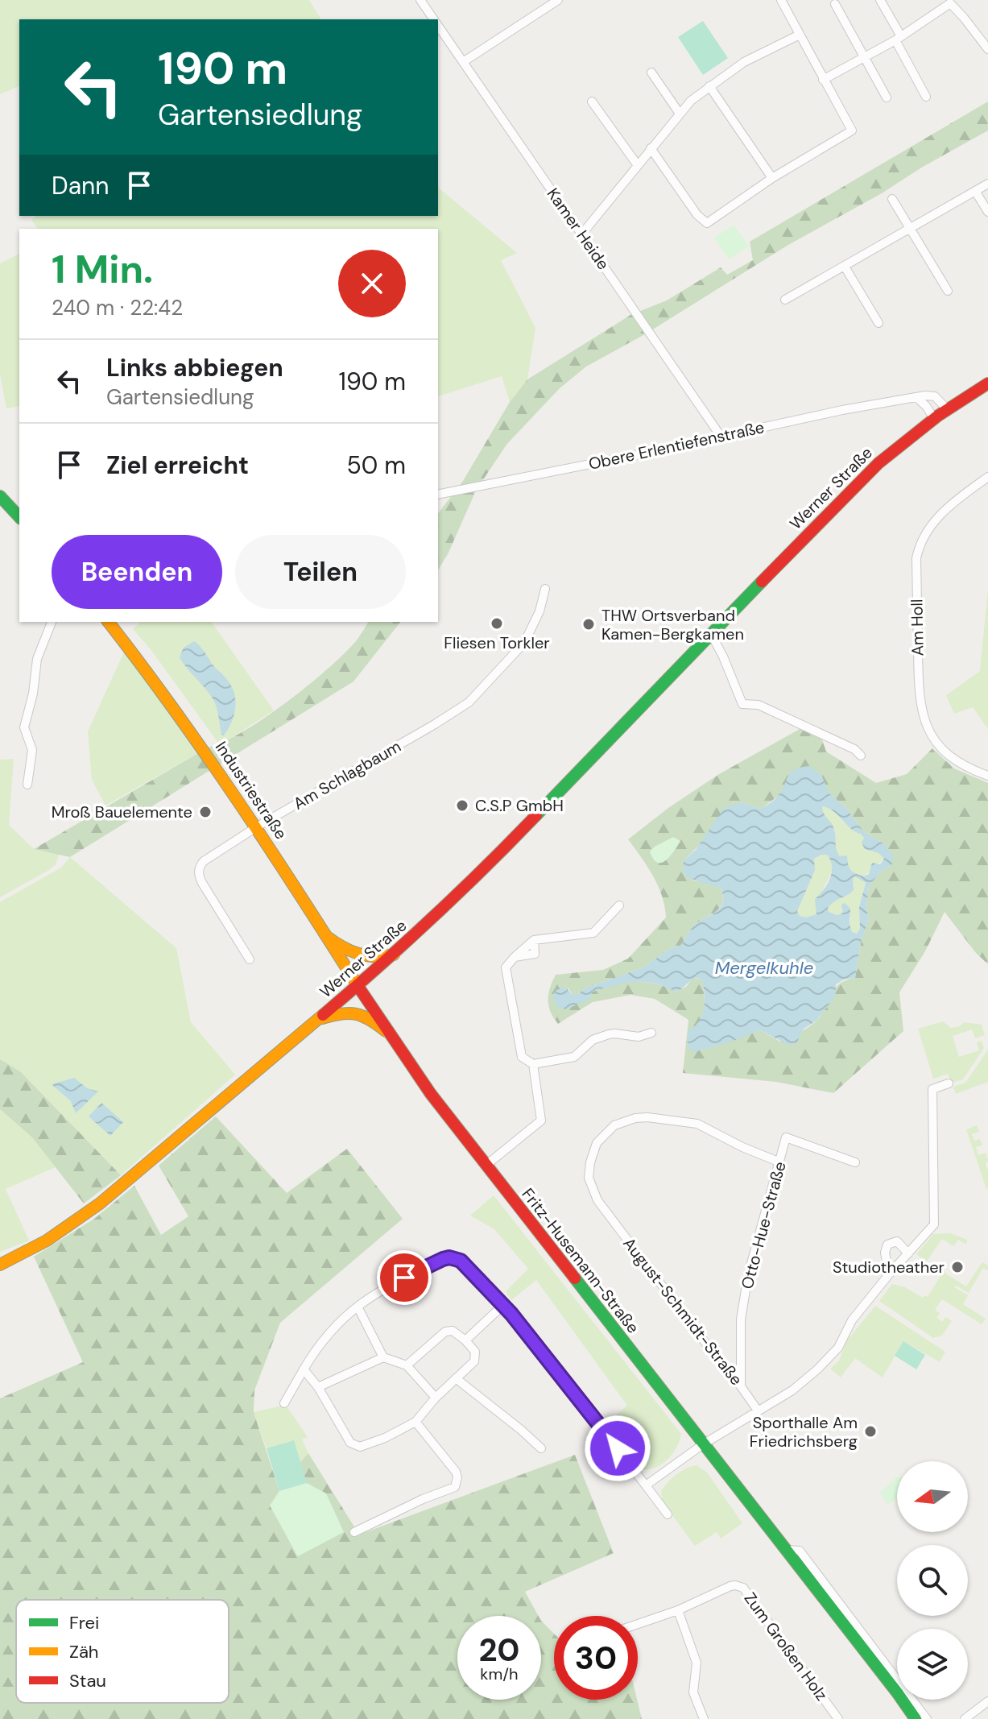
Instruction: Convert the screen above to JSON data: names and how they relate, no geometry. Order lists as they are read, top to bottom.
{
  "streets": {
    "main road": ["Werner Straße", "Industriestraße", "Fritz-Husemann-Straße"],
    "street": [
      "Kamer Heide",
      "Obere Erlentiefenstraße",
      "Am Holl",
      "Am Schlagbaum",
      "Otto-Hue-Straße",
      "August-Schmidt-Straße",
      "Zum Großen Holz"
    ]
  },
  "crossings": [
    ["Kamer Heide", "Obere Erlentiefenstraße"],
    ["Obere Erlentiefenstraße", "Werner Straße"],
    ["Werner Straße", "Industriestraße"],
    ["Werner Straße", "Fritz-Husemann-Straße"],
    ["Am Schlagbaum", "Industriestraße"],
    ["Industriestraße", "Fritz-Husemann-Straße"],
    ["Otto-Hue-Straße", "August-Schmidt-Straße"]
  ],
  "water": ["Mergelkuhle"],
  "places": [
    "Fliesen Torkler",
    "THW Ortsverband Kamen-Bergkamen",
    "C.S.P GmbH",
    "Mroß Bauelemente",
    "Studiotheather",
    "Sporthalle Am Friedrichsberg"
  ],
  "legend": ["Frei", "Zäh", "Stau"],
  "north": "left",
  "page": {
    "turn": ["190 m", "Gartensiedlung"],
    "then": "Dann",
    "heading": ["1 Min.", "240 m · 22:42"],
    "list": [
      {
        "name": "Links abbiegen",
        "note": "Gartensiedlung",
        "value": "190 m"
      },
      {
        "name": "Ziel erreicht",
        "value": "50 m"
      }
    ],
    "buttons": ["Beenden", "Teilen"],
    "speed": "20 km/h",
    "limit": "30"
  }
}
